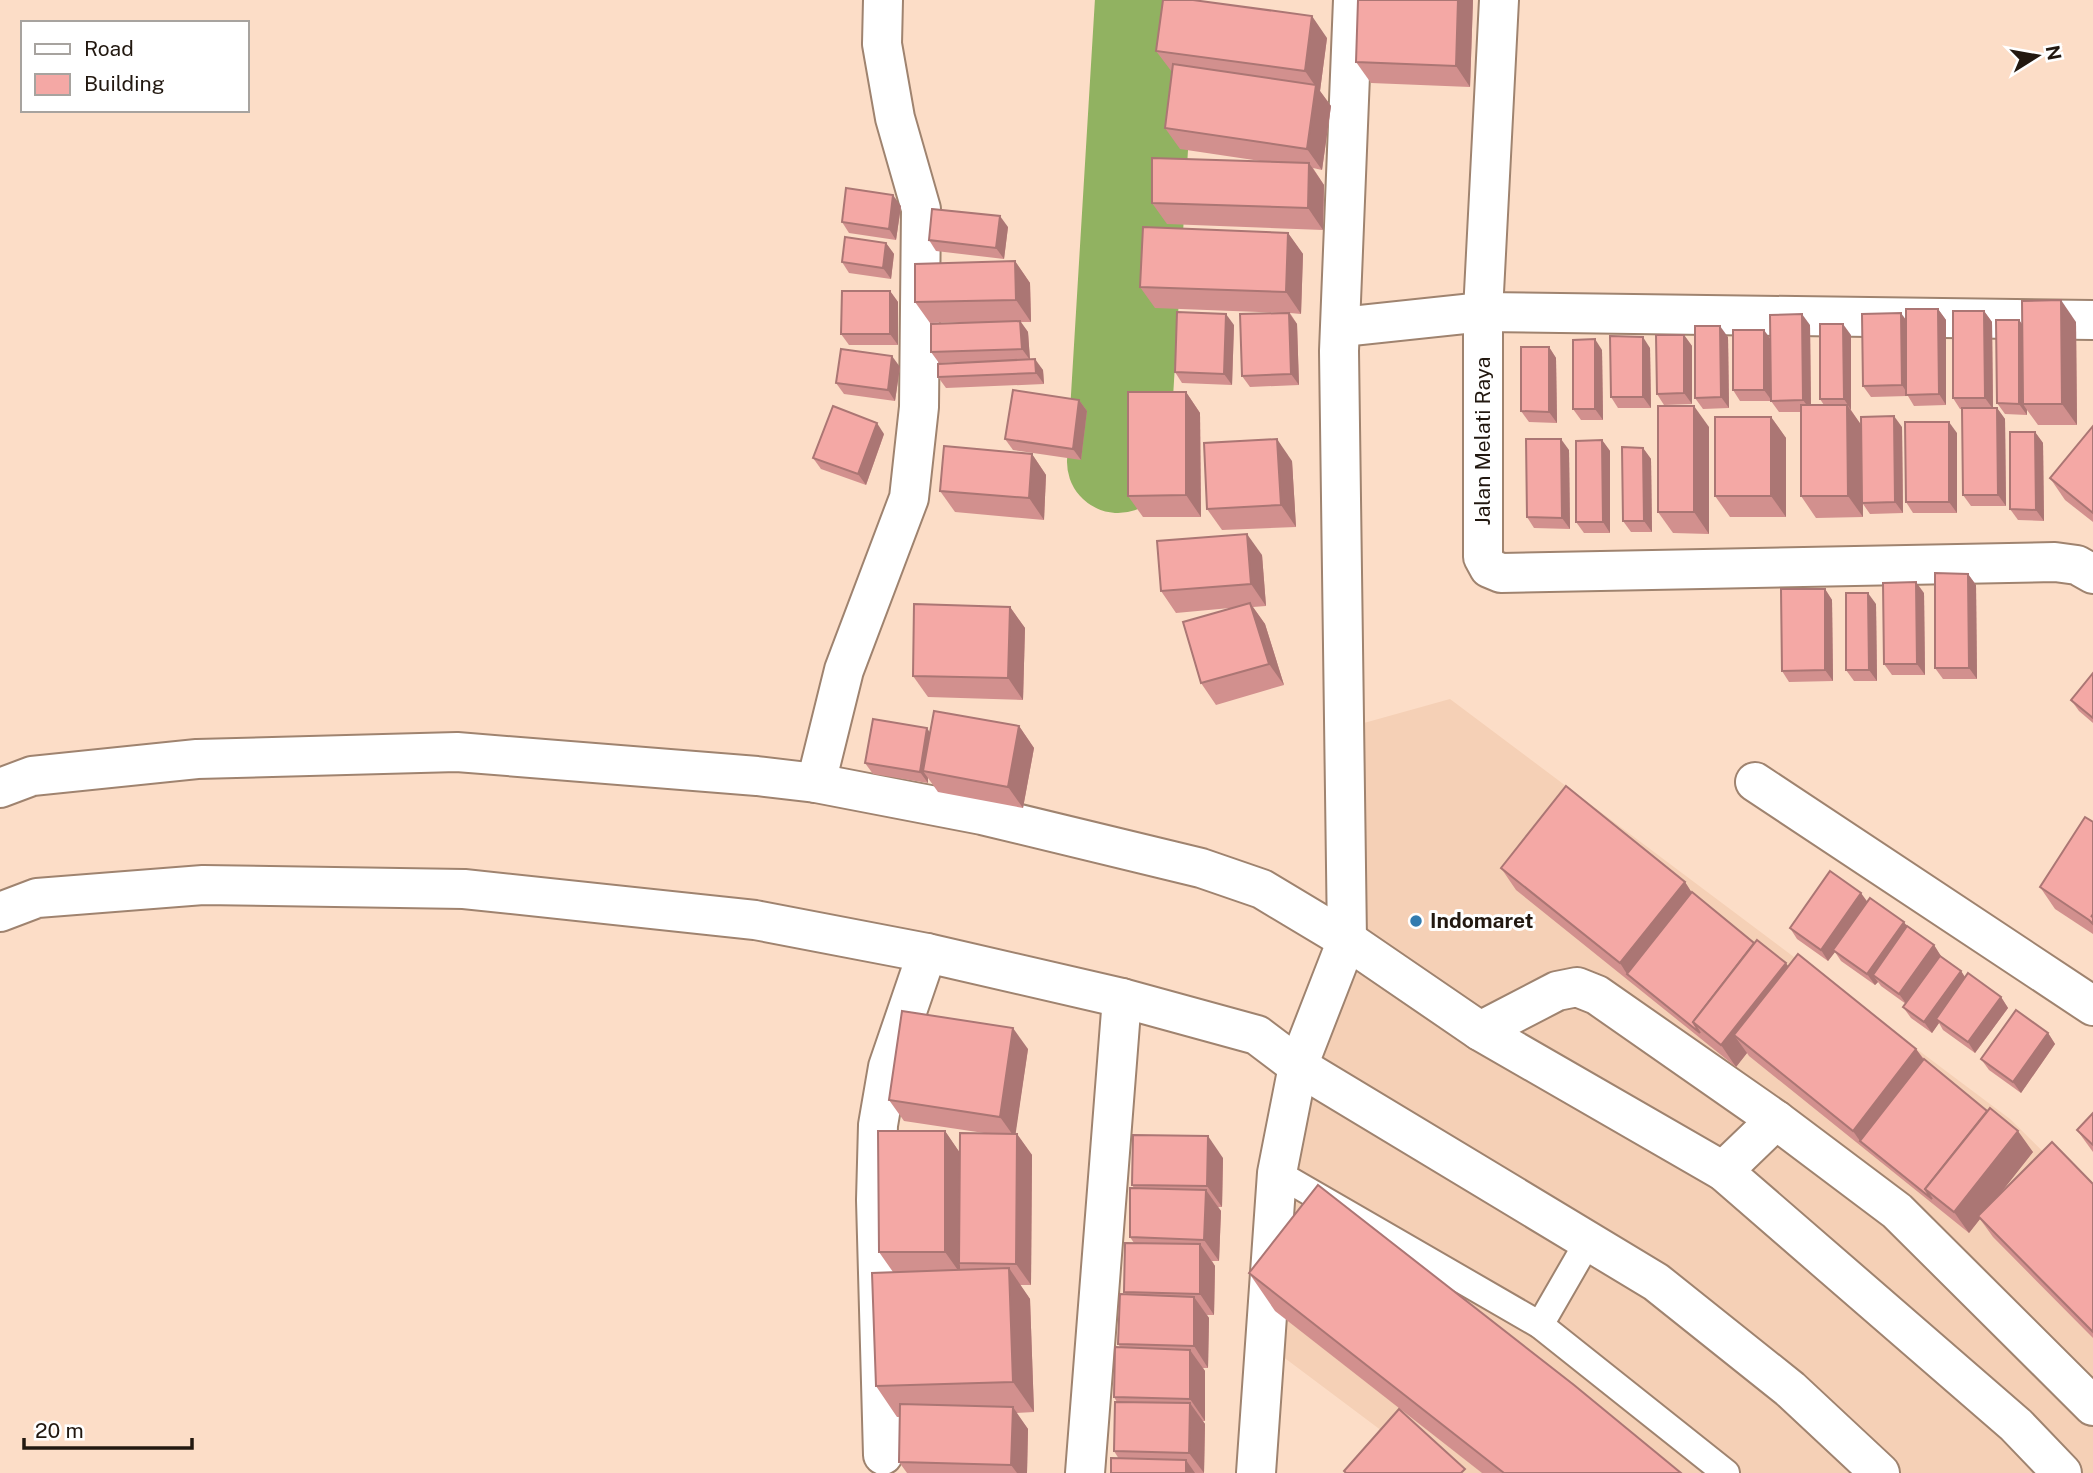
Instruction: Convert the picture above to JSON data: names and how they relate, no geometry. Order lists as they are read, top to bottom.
{
  "streets": {
    "street": ["Jalan Melati Raya"]
  },
  "places": ["Indomaret"],
  "legend": ["Road", "Building"],
  "scale_bar": "20 m",
  "north": "right"
}
